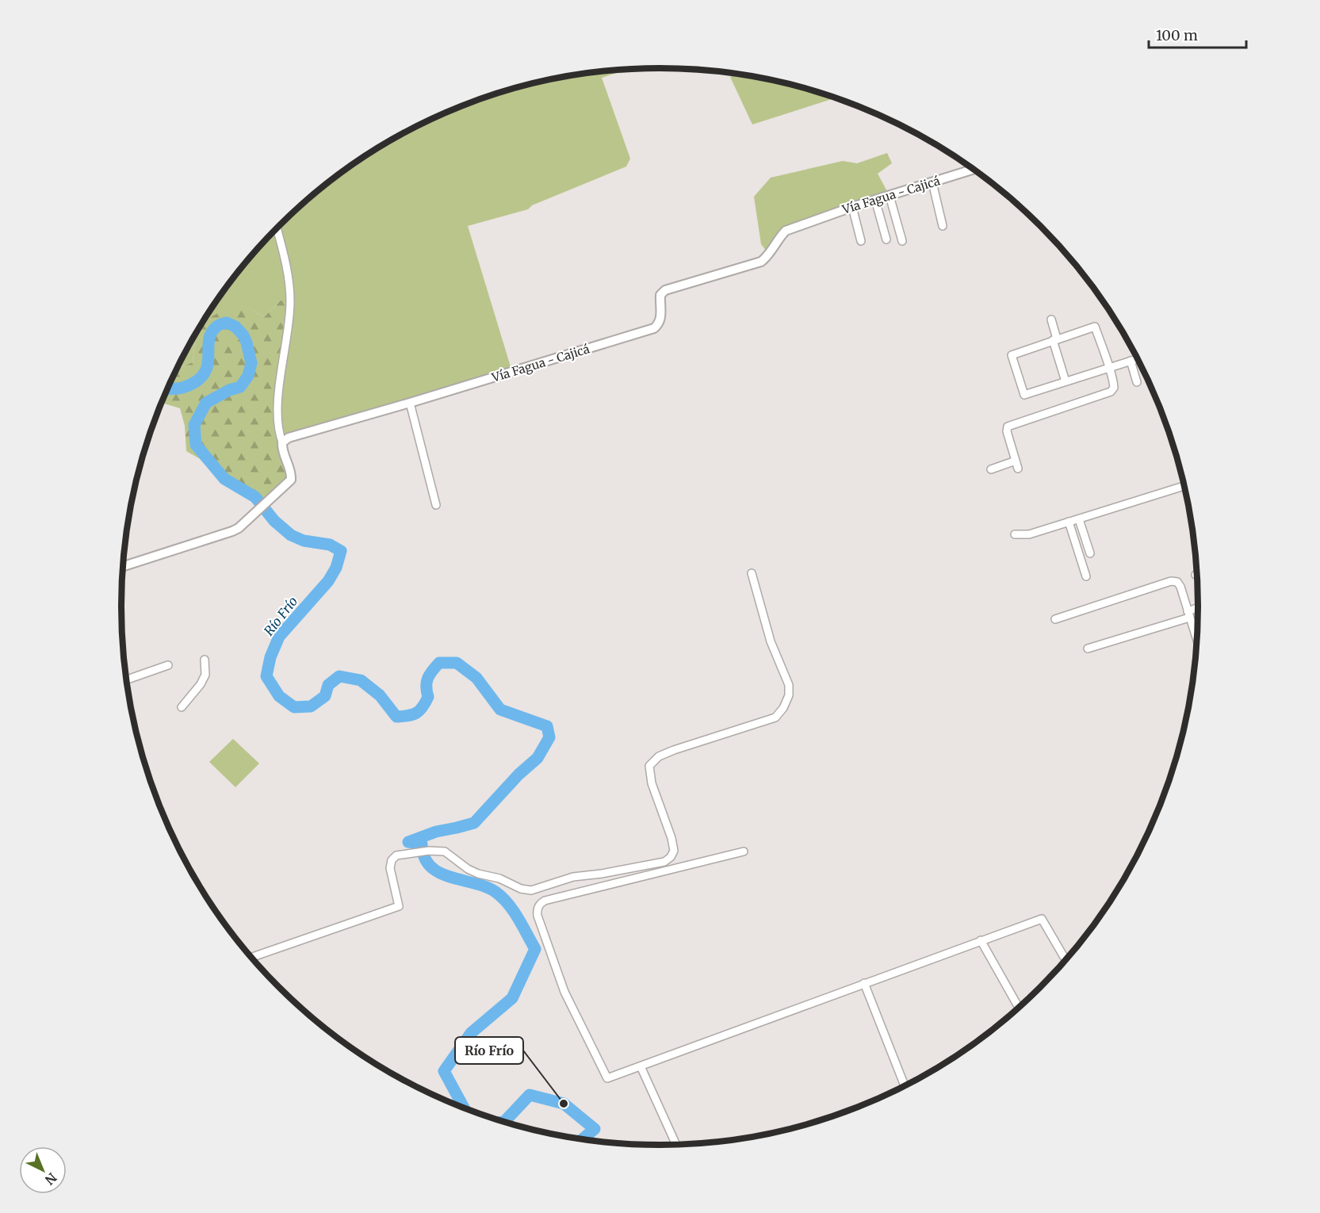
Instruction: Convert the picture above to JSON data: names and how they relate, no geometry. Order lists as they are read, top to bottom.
{
  "streets": {
    "street": ["Vía Fagua - Cajicá"]
  },
  "water": ["Río Frío"],
  "places": ["Río Frío"],
  "scale_bar": "100 m",
  "north": "bottom right"
}
